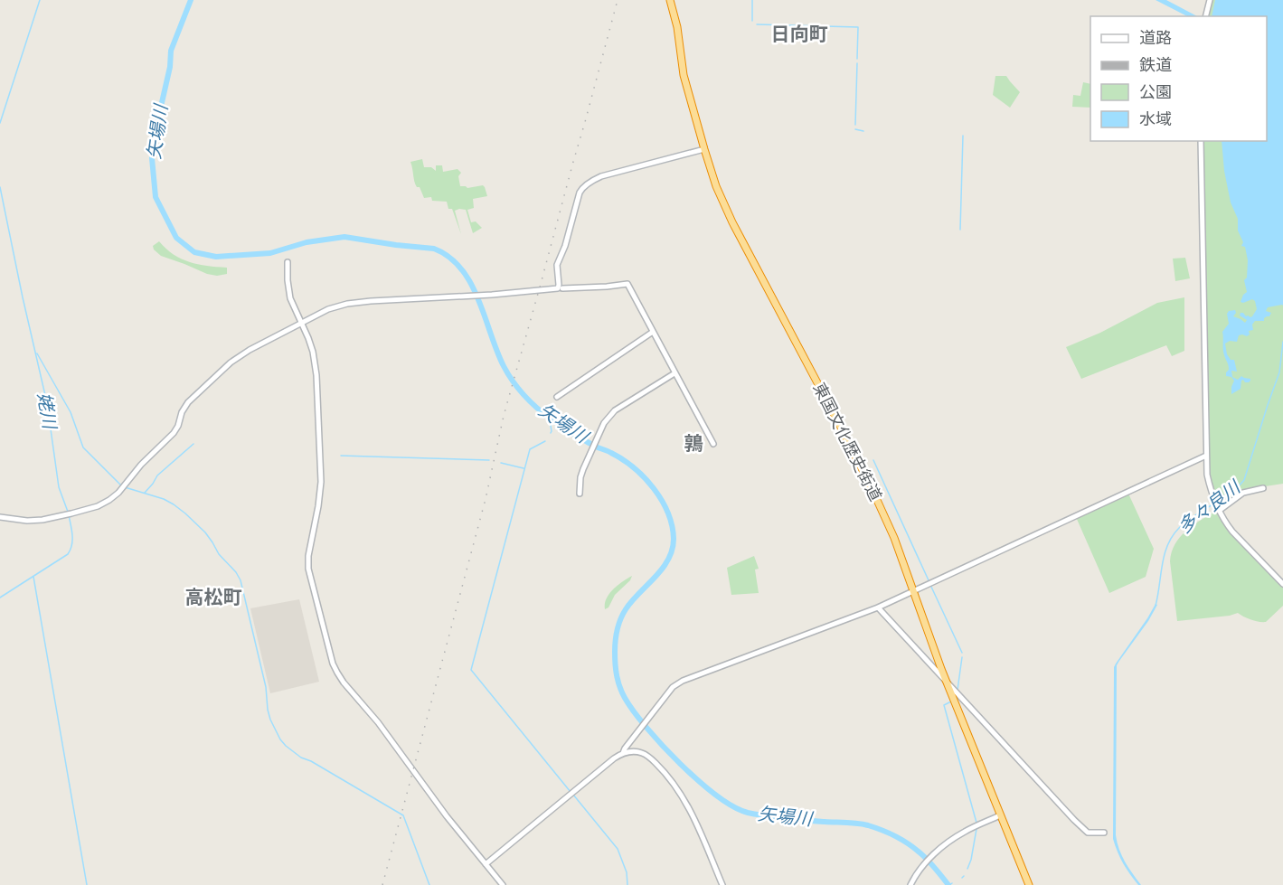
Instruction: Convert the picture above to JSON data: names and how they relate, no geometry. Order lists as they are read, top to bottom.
{
  "streets": {
    "highway": ["東国文化歴史街道"]
  },
  "districts": ["日向町", "鶉", "高松町"],
  "water": ["矢場川", "姥川", "多々良川"],
  "legend": [
    "道路",
    "鉄道",
    "公園",
    "水域"
  ]
}
